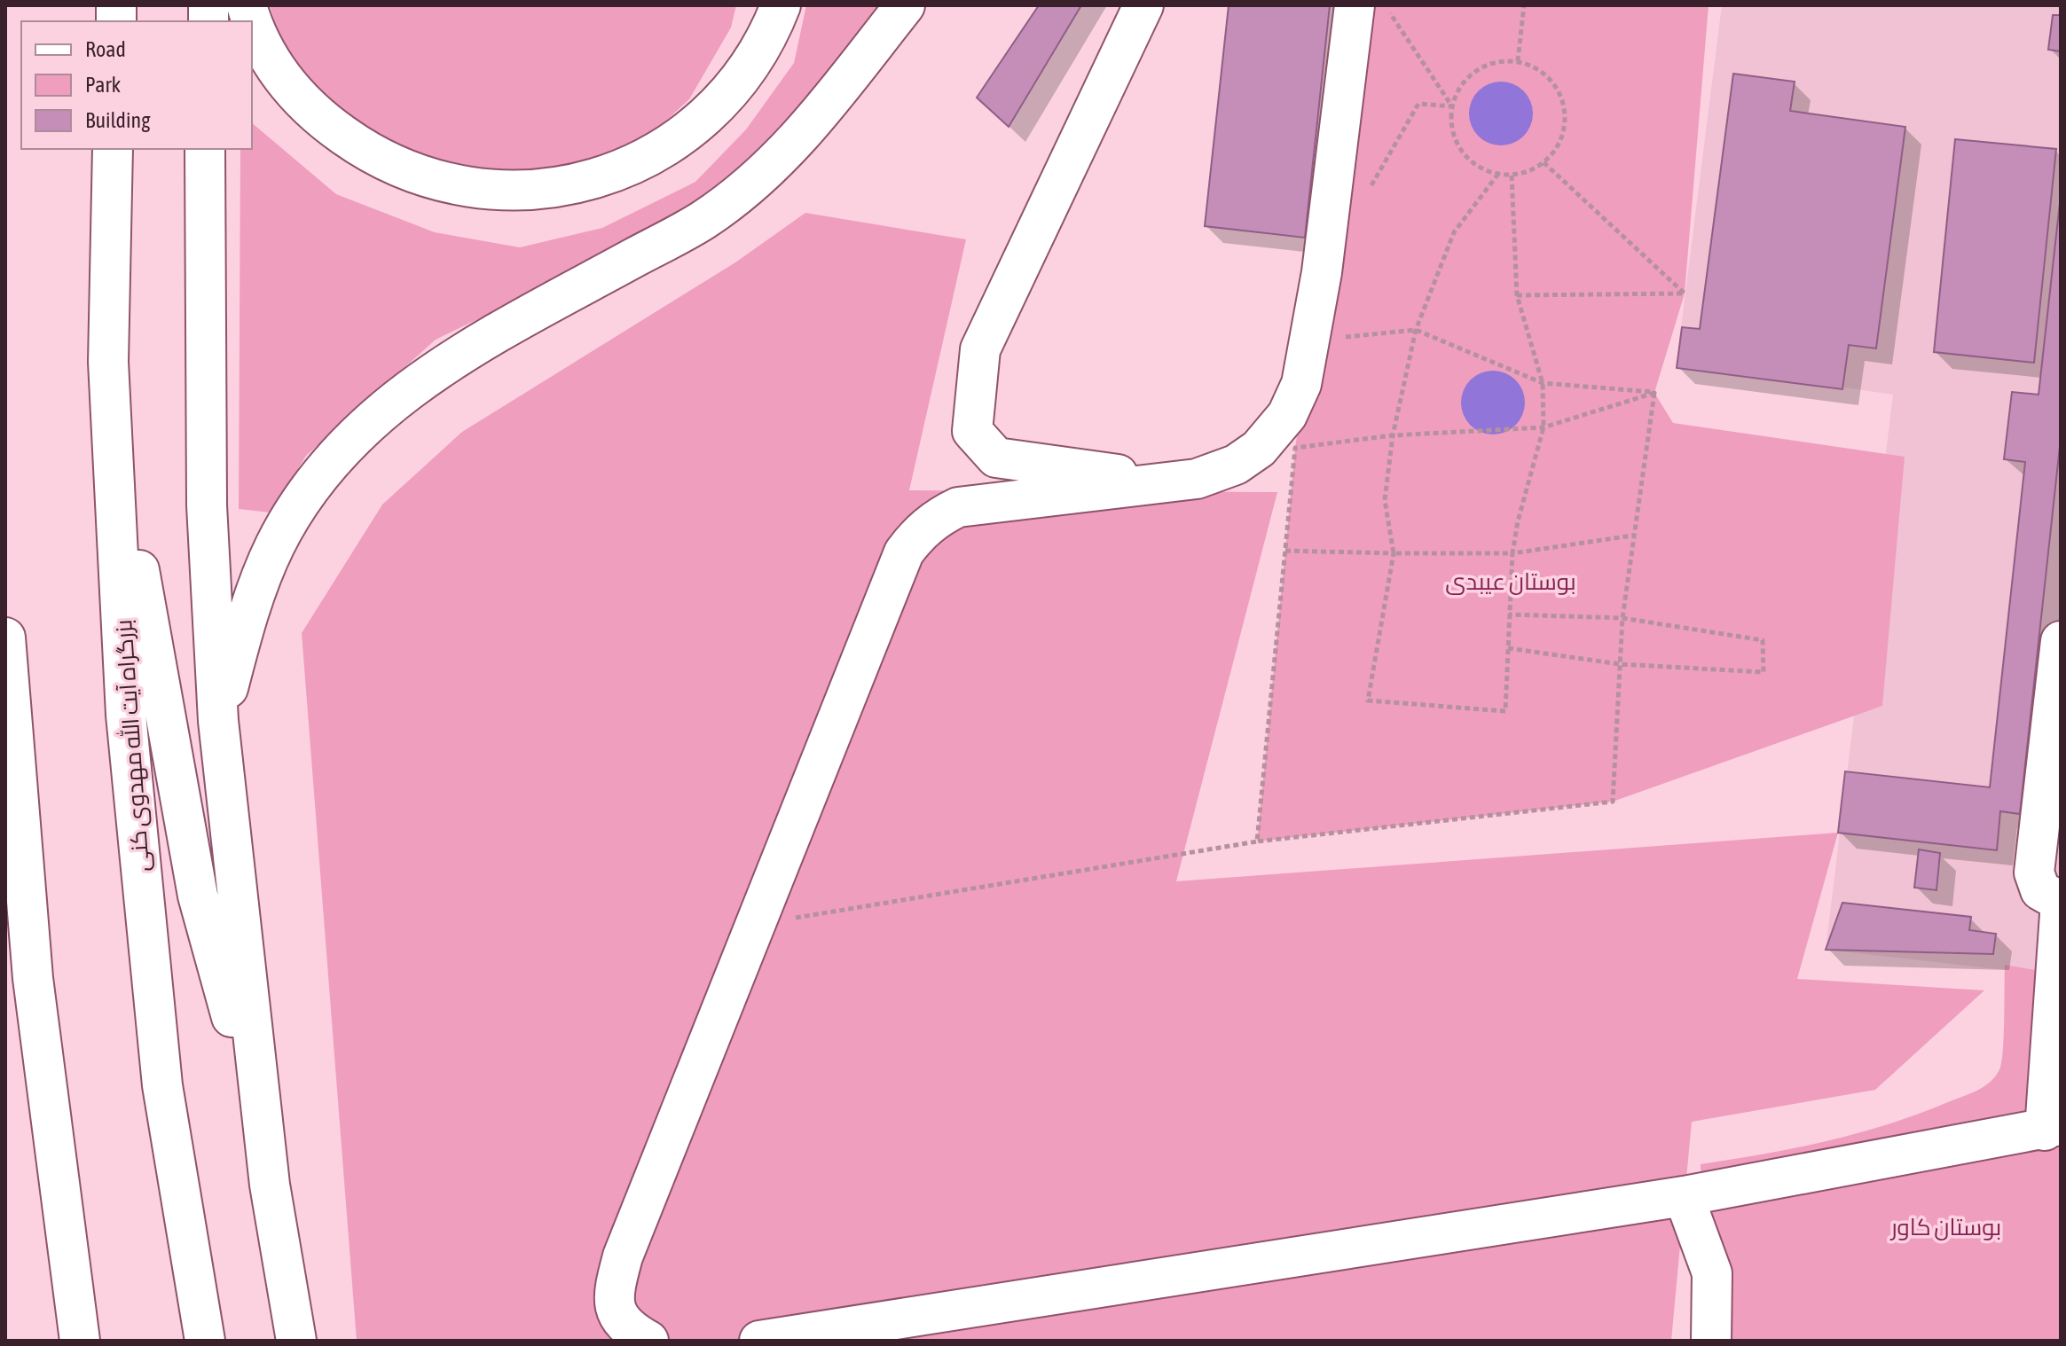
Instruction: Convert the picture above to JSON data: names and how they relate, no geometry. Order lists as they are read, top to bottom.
{
  "streets": {
    "main road": ["بزرگراه آیت الله مهدوی کنی"]
  },
  "parks": ["بوستان عیبدی", "بوستان کاور"],
  "legend": ["Road", "Park", "Building"]
}
